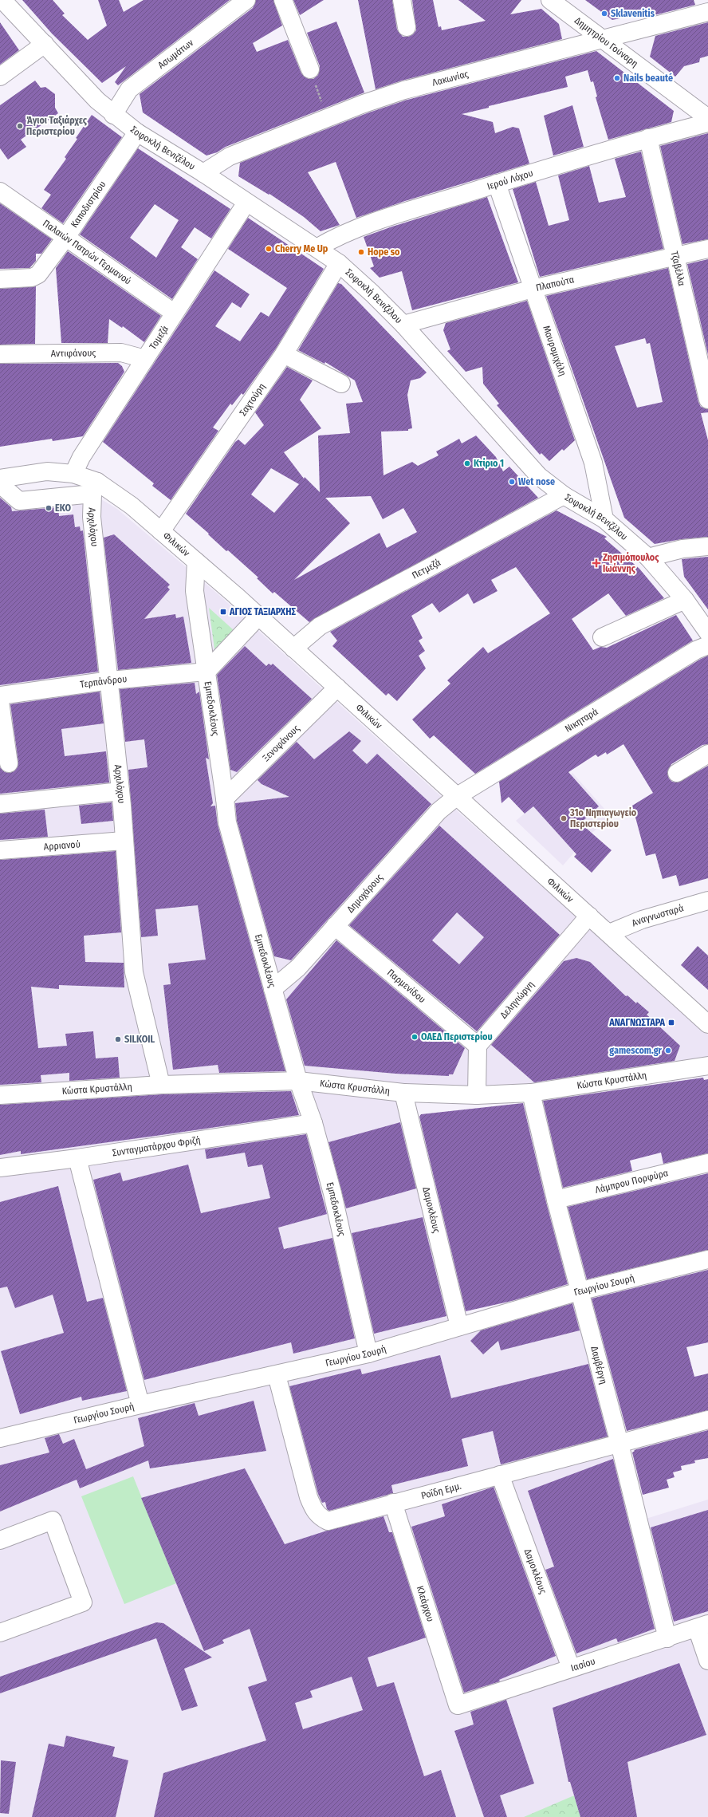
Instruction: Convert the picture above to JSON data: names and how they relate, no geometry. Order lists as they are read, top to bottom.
{
  "streets": {
    "street": [
      "Δημητρίου Γούναρη",
      "Ασωμάτων",
      "Λακωνίας",
      "Σοφοκλή Βενιζέλου",
      "Ιερού Λόχου",
      "Καποδιστρίου",
      "Παλαιών Πατρών Γερμανού",
      "Τζαβέλλα",
      "Πλαπούτα",
      "Τομεζά",
      "Μαυρομιχάλη",
      "Αντιφάνους",
      "Σαχτούρη",
      "Αρχιλόχου",
      "Φιλικών",
      "Πετμεζά",
      "Τερπάνδρου",
      "Εμπεδοκλέους",
      "Νικηταρά",
      "Ξενοφάνους",
      "Αρριανού",
      "Δημοχάρους",
      "Αναγνωσταρά",
      "Παρμενίδου",
      "Δεληγιώργη",
      "Κώστα Κρυστάλλη",
      "Συνταγματάρχου Φριζή",
      "Λάμπρου Πορφύρα",
      "Δαμοκλέους",
      "Γεωργίου Σουρή",
      "Δαμβέργη",
      "Ροϊδη Εμμ.",
      "Κλεάρχου",
      "Ιασίου"
    ]
  },
  "crossings": [
    ["Δημητρίου Γούναρη", "Λακωνίας"],
    ["Ασωμάτων", "Σοφοκλή Βενιζέλου"],
    ["Λακωνίας", "Σοφοκλή Βενιζέλου"],
    ["Σοφοκλή Βενιζέλου", "Ιερού Λόχου"],
    ["Σοφοκλή Βενιζέλου", "Καποδιστρίου"],
    ["Σοφοκλή Βενιζέλου", "Πλαπούτα"],
    ["Σοφοκλή Βενιζέλου", "Τομεζά"],
    ["Σοφοκλή Βενιζέλου", "Μαυρομιχάλη"],
    ["Σοφοκλή Βενιζέλου", "Σαχτούρη"],
    ["Σοφοκλή Βενιζέλου", "Πετμεζά"],
    ["Ιερού Λόχου", "Τζαβέλλα"],
    ["Ιερού Λόχου", "Μαυρομιχάλη"],
    ["Καποδιστρίου", "Παλαιών Πατρών Γερμανού"],
    ["Παλαιών Πατρών Γερμανού", "Τομεζά"],
    ["Τζαβέλλα", "Πλαπούτα"],
    ["Πλαπούτα", "Μαυρομιχάλη"],
    ["Τομεζά", "Αντιφάνους"],
    ["Τομεζά", "Φιλικών"],
    ["Σαχτούρη", "Φιλικών"],
    ["Αρχιλόχου", "Φιλικών"],
    ["Αρχιλόχου", "Τερπάνδρου"],
    ["Αρχιλόχου", "Αρριανού"],
    ["Αρχιλόχου", "Κώστα Κρυστάλλη"],
    ["Φιλικών", "Πετμεζά"],
    ["Φιλικών", "Εμπεδοκλέους"],
    ["Φιλικών", "Νικηταρά"],
    ["Φιλικών", "Ξενοφάνους"],
    ["Φιλικών", "Δημοχάρους"],
    ["Φιλικών", "Αναγνωσταρά"],
    ["Φιλικών", "Δεληγιώργη"],
    ["Τερπάνδρου", "Εμπεδοκλέους"],
    ["Εμπεδοκλέους", "Ξενοφάνους"],
    ["Εμπεδοκλέους", "Δημοχάρους"],
    ["Εμπεδοκλέους", "Κώστα Κρυστάλλη"],
    ["Εμπεδοκλέους", "Συνταγματάρχου Φριζή"],
    ["Εμπεδοκλέους", "Γεωργίου Σουρή"],
    ["Νικηταρά", "Δημοχάρους"],
    ["Δημοχάρους", "Παρμενίδου"],
    ["Παρμενίδου", "Δεληγιώργη"],
    ["Κώστα Κρυστάλλη", "Δαμοκλέους"],
    ["Κώστα Κρυστάλλη", "Δαμβέργη"],
    ["Λάμπρου Πορφύρα", "Δαμβέργη"],
    ["Δαμοκλέους", "Γεωργίου Σουρή"],
    ["Δαμοκλέους", "Ροϊδη Εμμ."],
    ["Δαμοκλέους", "Ιασίου"],
    ["Γεωργίου Σουρή", "Δαμβέργη"],
    ["Γεωργίου Σουρή", "Ροϊδη Εμμ."],
    ["Δαμβέργη", "Ροϊδη Εμμ."],
    ["Δαμβέργη", "Ιασίου"],
    ["Ροϊδη Εμμ.", "Κλεάρχου"],
    ["Κλεάρχου", "Ιασίου"]
  ],
  "places": {
    "other": [
      "Sklavenitis",
      "Nails beauté",
      "Άγιοι Ταξιάρχες Περιστερίου",
      "Cherry Me Up",
      "Hope so",
      "Κτίριο 1",
      "Wet nose",
      "EKO",
      "31ο Νηπιαγωγείο Περιστερίου",
      "ΟΑΕΔ Περιστερίου",
      "SILKOIL",
      "gamescom.gr"
    ],
    "health": ["Ζησιμόπουλος Ιωάννης"],
    "transit": ["ΑΓΙΟΣ ΤΑΞΙΑΡΧΗΣ", "ΑΝΑΓΝΩΣΤΑΡΑ"]
  }
}
